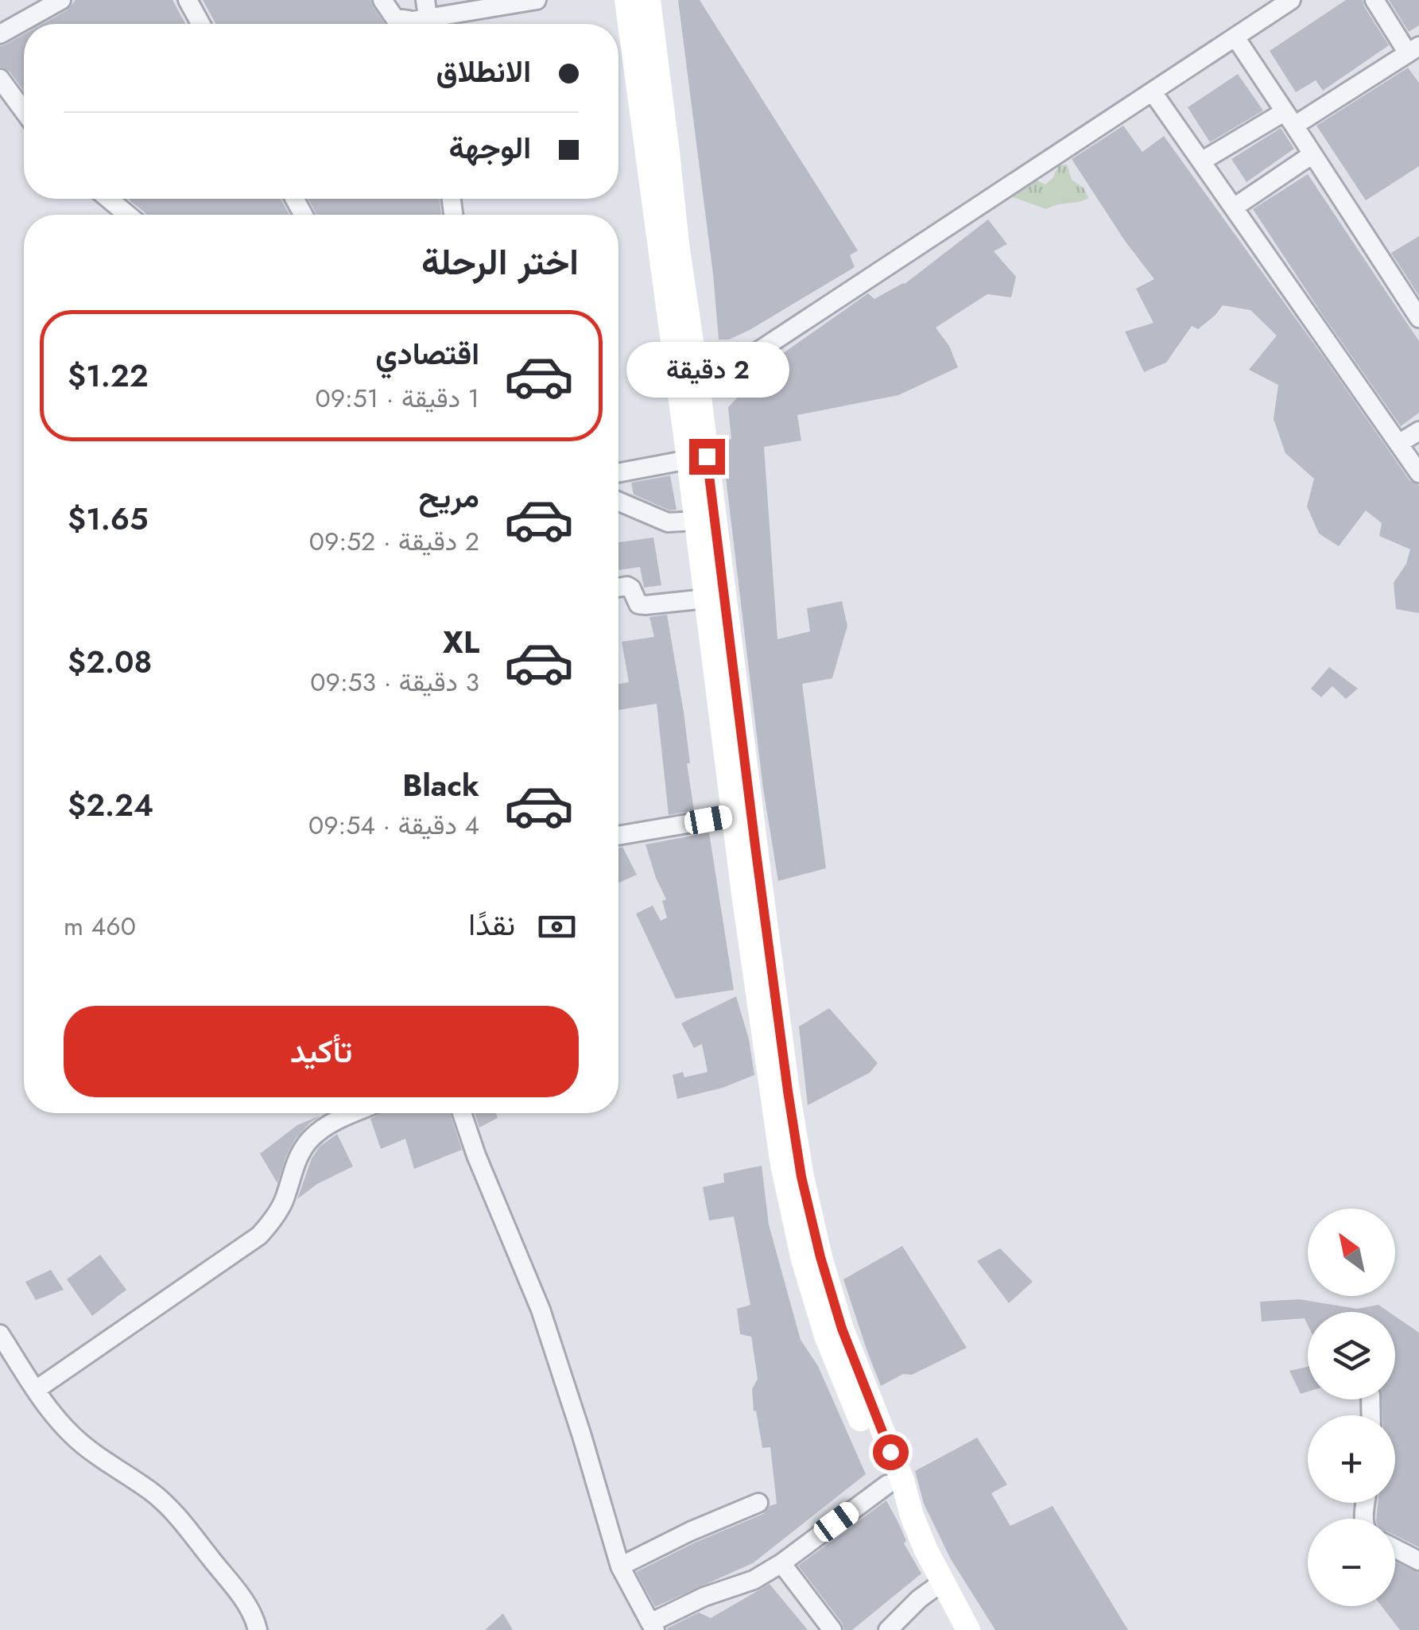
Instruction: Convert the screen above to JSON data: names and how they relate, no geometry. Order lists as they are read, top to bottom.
{
  "north": "top left",
  "page": {
    "banner": ["الانطلاق", "الوجهة"],
    "heading": "اختر الرحلة",
    "list": [
      {
        "name": "اقتصادي",
        "note": "1 دقيقة · 09:51",
        "value": "$1.22"
      },
      {
        "name": "مريح",
        "note": "2 دقيقة · 09:52",
        "value": "$1.65"
      },
      {
        "name": "XL",
        "note": "3 دقيقة · 09:53",
        "value": "$2.08"
      },
      {
        "name": "Black",
        "note": "4 دقيقة · 09:54",
        "value": "$2.24"
      }
    ],
    "bubble": "2 دقيقة",
    "pay": ["نقدًا", "460 m"],
    "buttons": "تأكيد",
    "map_buttons": ["+", "−"]
  }
}
